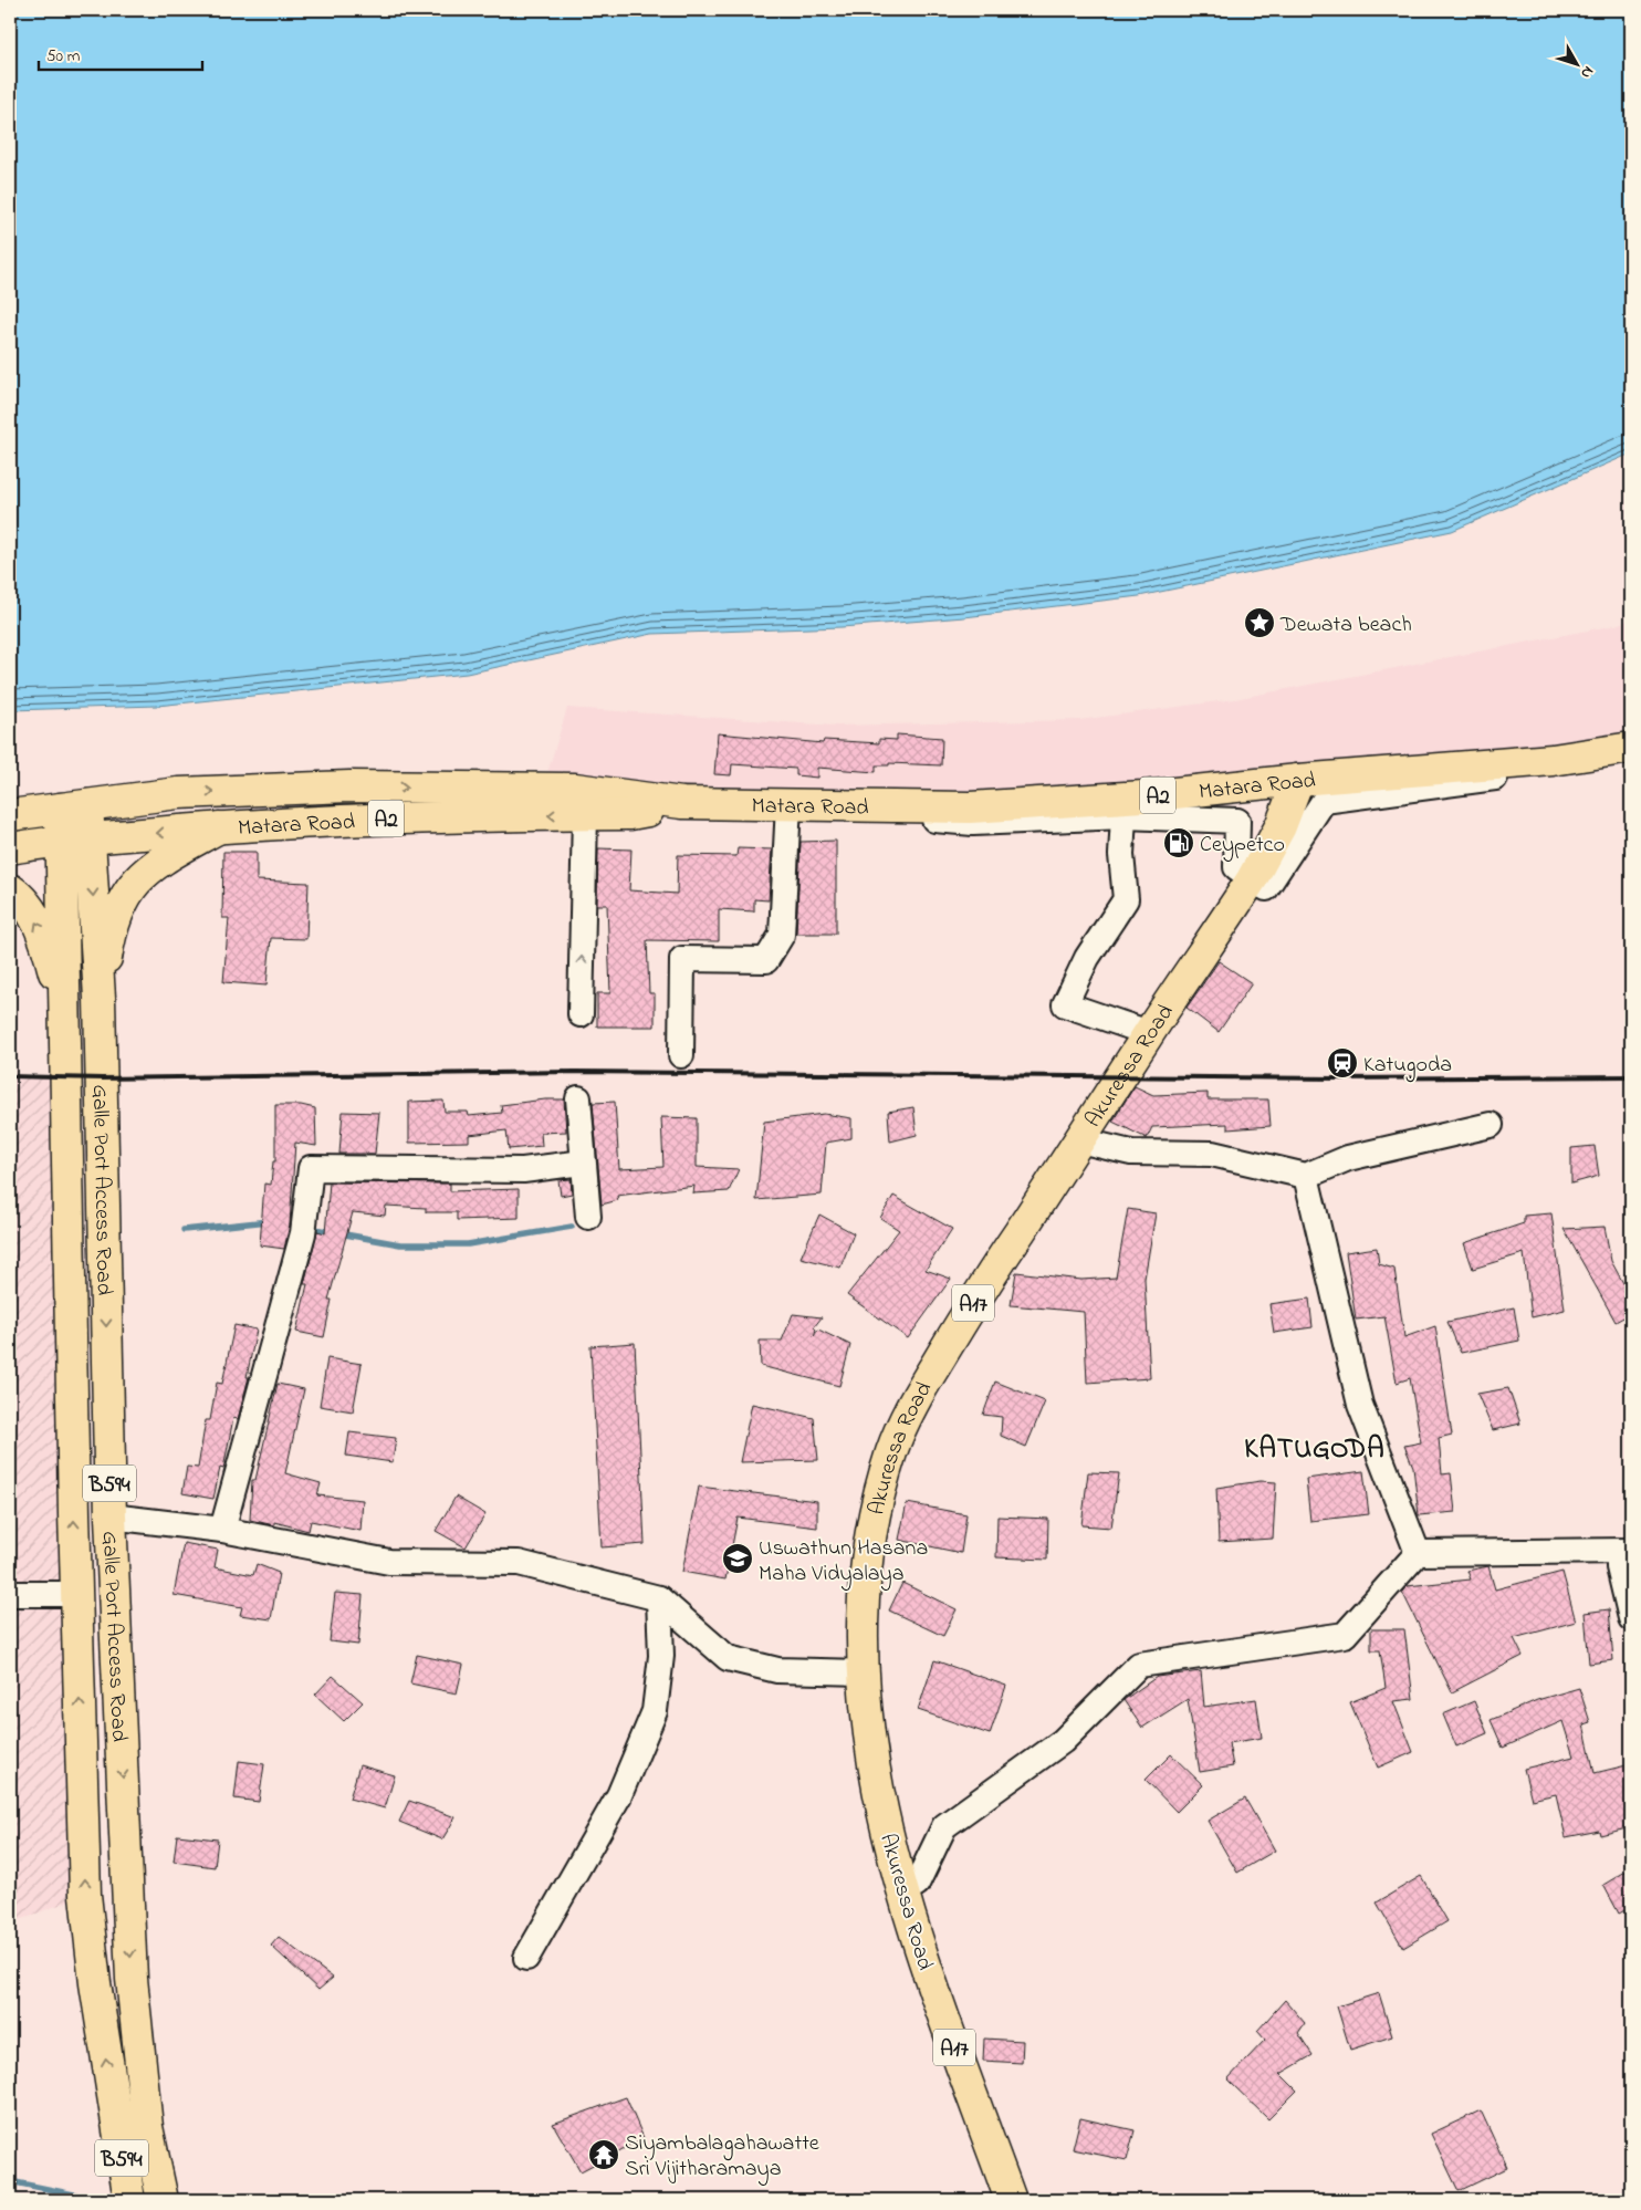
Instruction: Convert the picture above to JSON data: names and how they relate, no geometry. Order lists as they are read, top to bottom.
{
  "streets": {
    "main road": [
      "Matara Road",
      "A2",
      "Akuressa Road",
      "Galle Port Access Road",
      "A17",
      "B594"
    ]
  },
  "crossings": [
    ["Matara Road", "Akuressa Road"],
    ["Matara Road", "Galle Port Access Road"]
  ],
  "districts": ["KATUGODA"],
  "places": {
    "place": ["Dewata beach"],
    "fuel station": ["Ceypetco"],
    "station": ["Katugoda"],
    "school or university": ["Uswathun Hasana Maha Vidyalaya"],
    "temple": ["Siyambalagahawatte Sri Vijitharamaya"]
  },
  "scale_bar": "50 m",
  "north": "bottom right"
}
